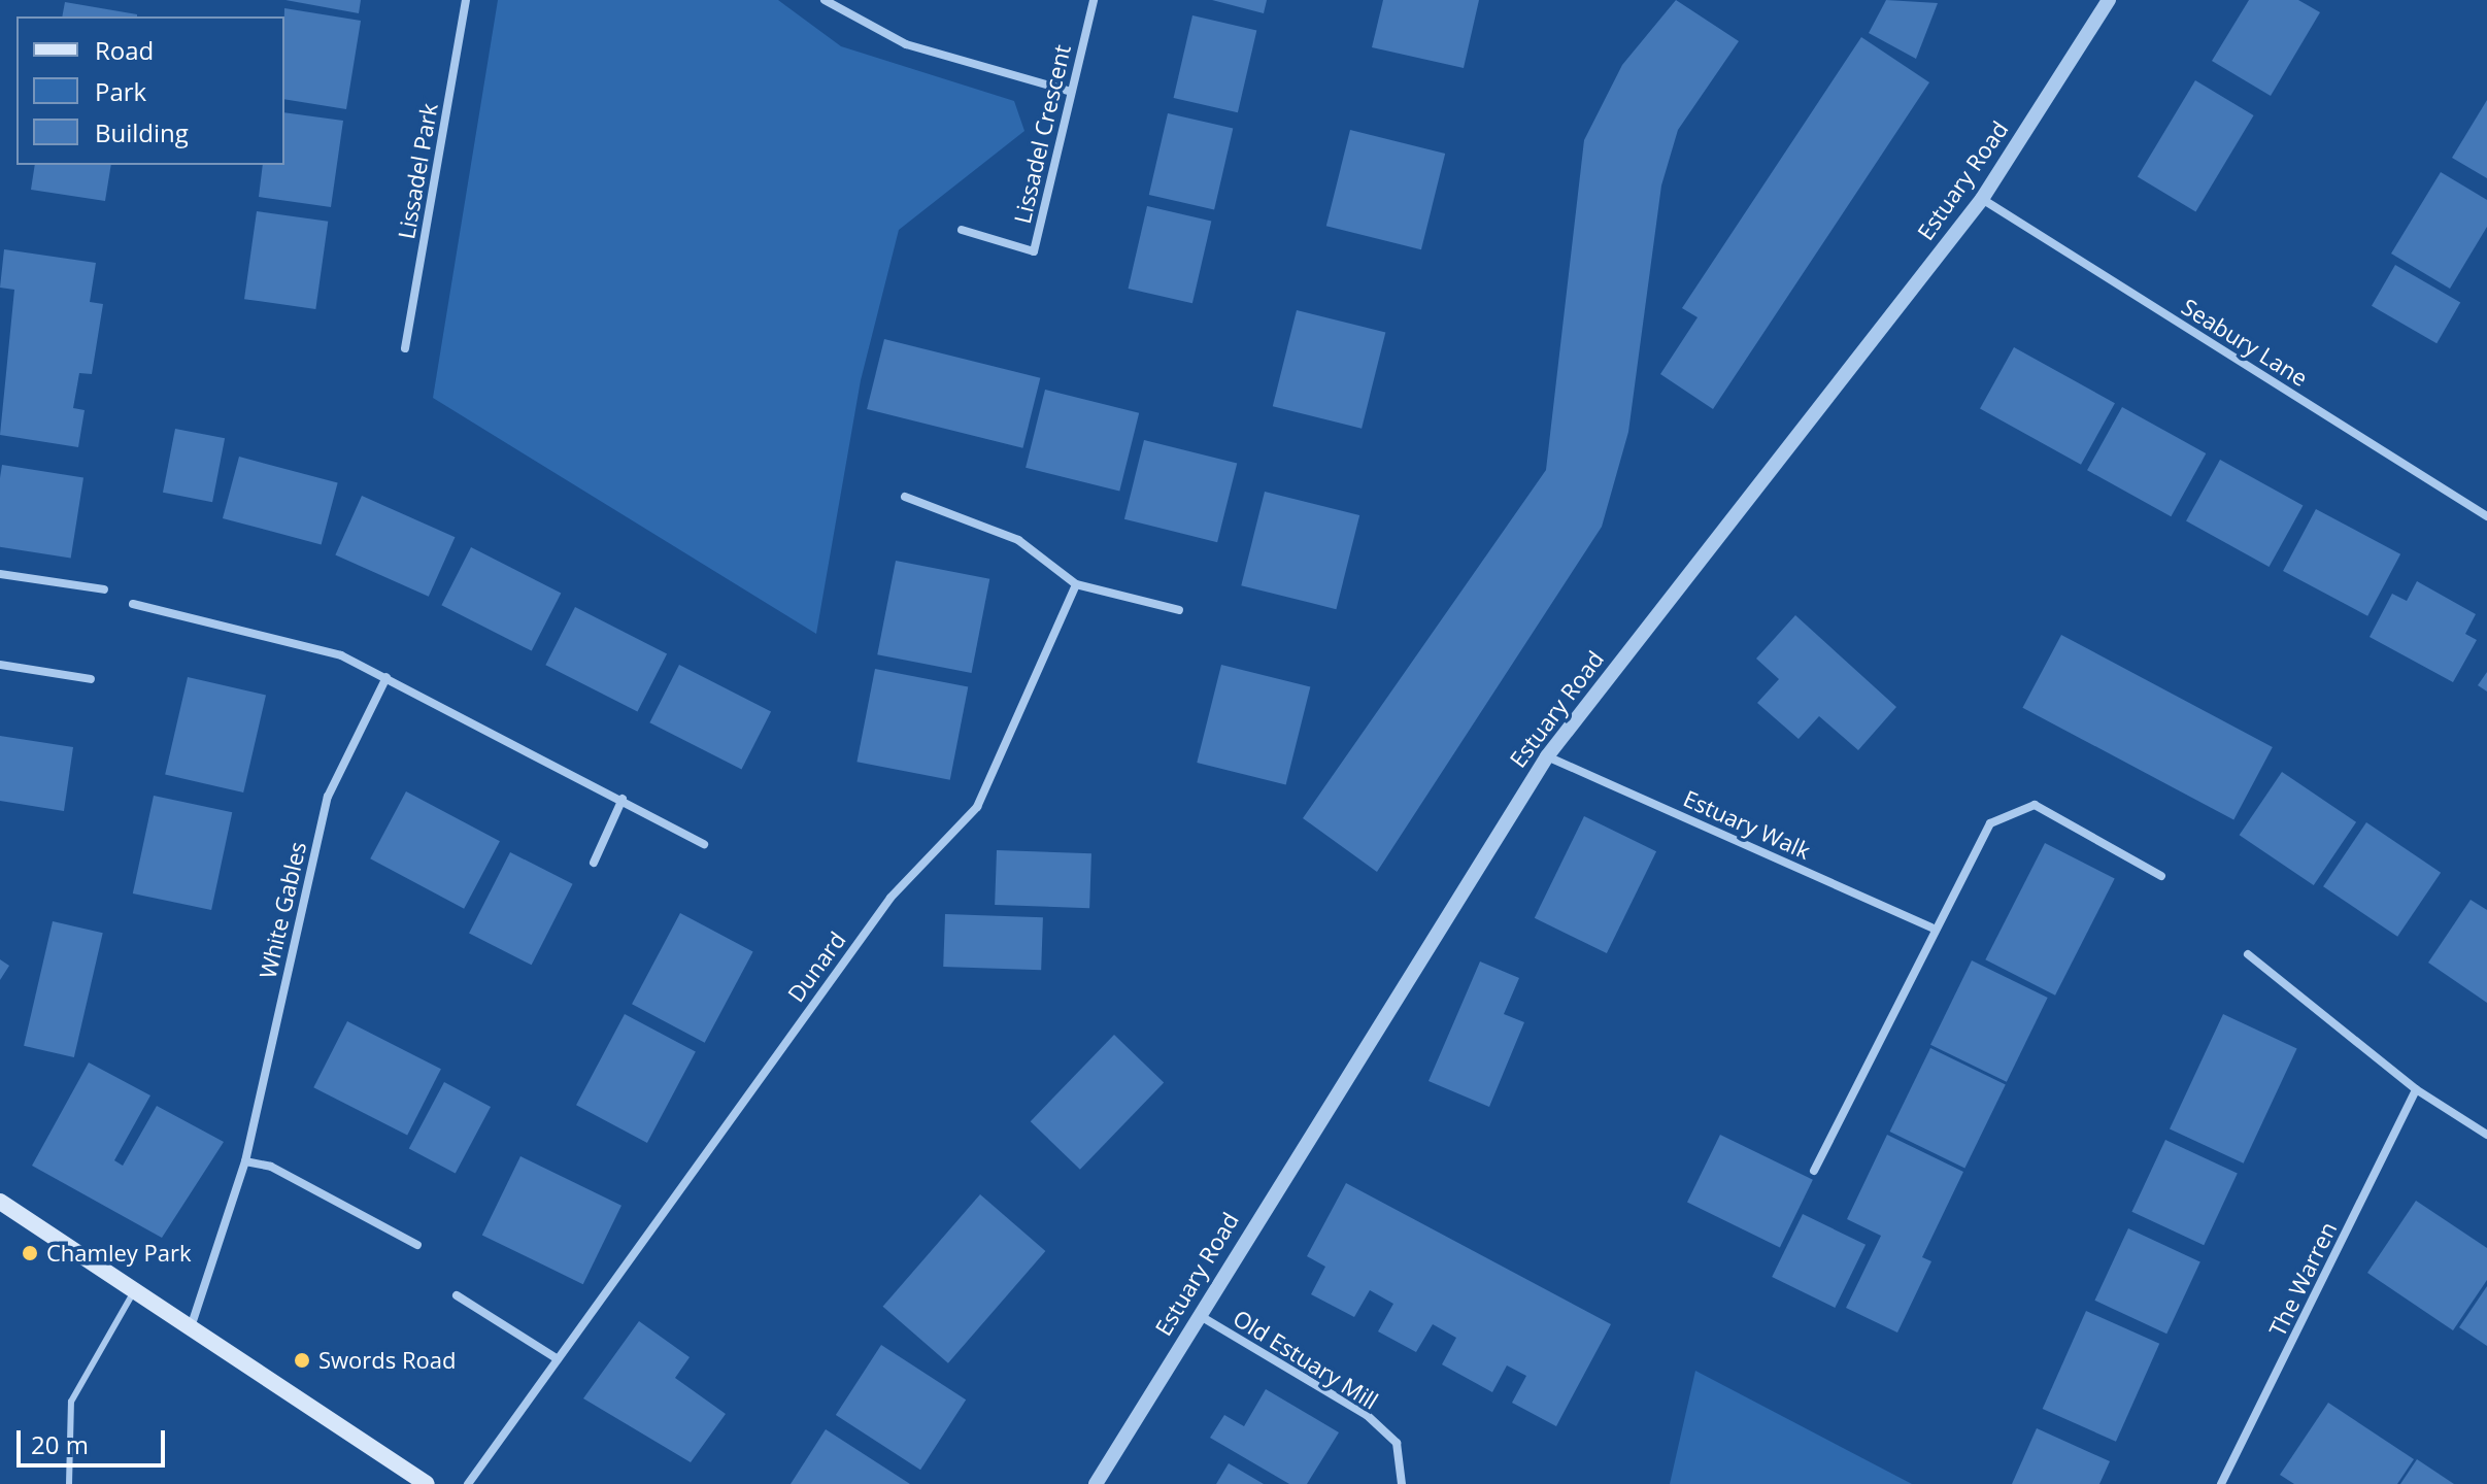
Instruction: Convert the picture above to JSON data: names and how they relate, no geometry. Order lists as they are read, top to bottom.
{
  "streets": {
    "street": [
      "Lissadel Crescent",
      "Lissadel Park",
      "Estuary Road",
      "Seabury Lane",
      "Estuary Walk",
      "White Gables",
      "Dunard",
      "The Warren",
      "Old Estuary Mill"
    ]
  },
  "crossings": [
    ["Estuary Road", "Seabury Lane"],
    ["Estuary Road", "Estuary Walk"],
    ["Estuary Road", "Old Estuary Mill"]
  ],
  "places": ["Chamley Park", "Swords Road"],
  "legend": ["Road", "Park", "Building"],
  "scale_bar": "20 m"
}
